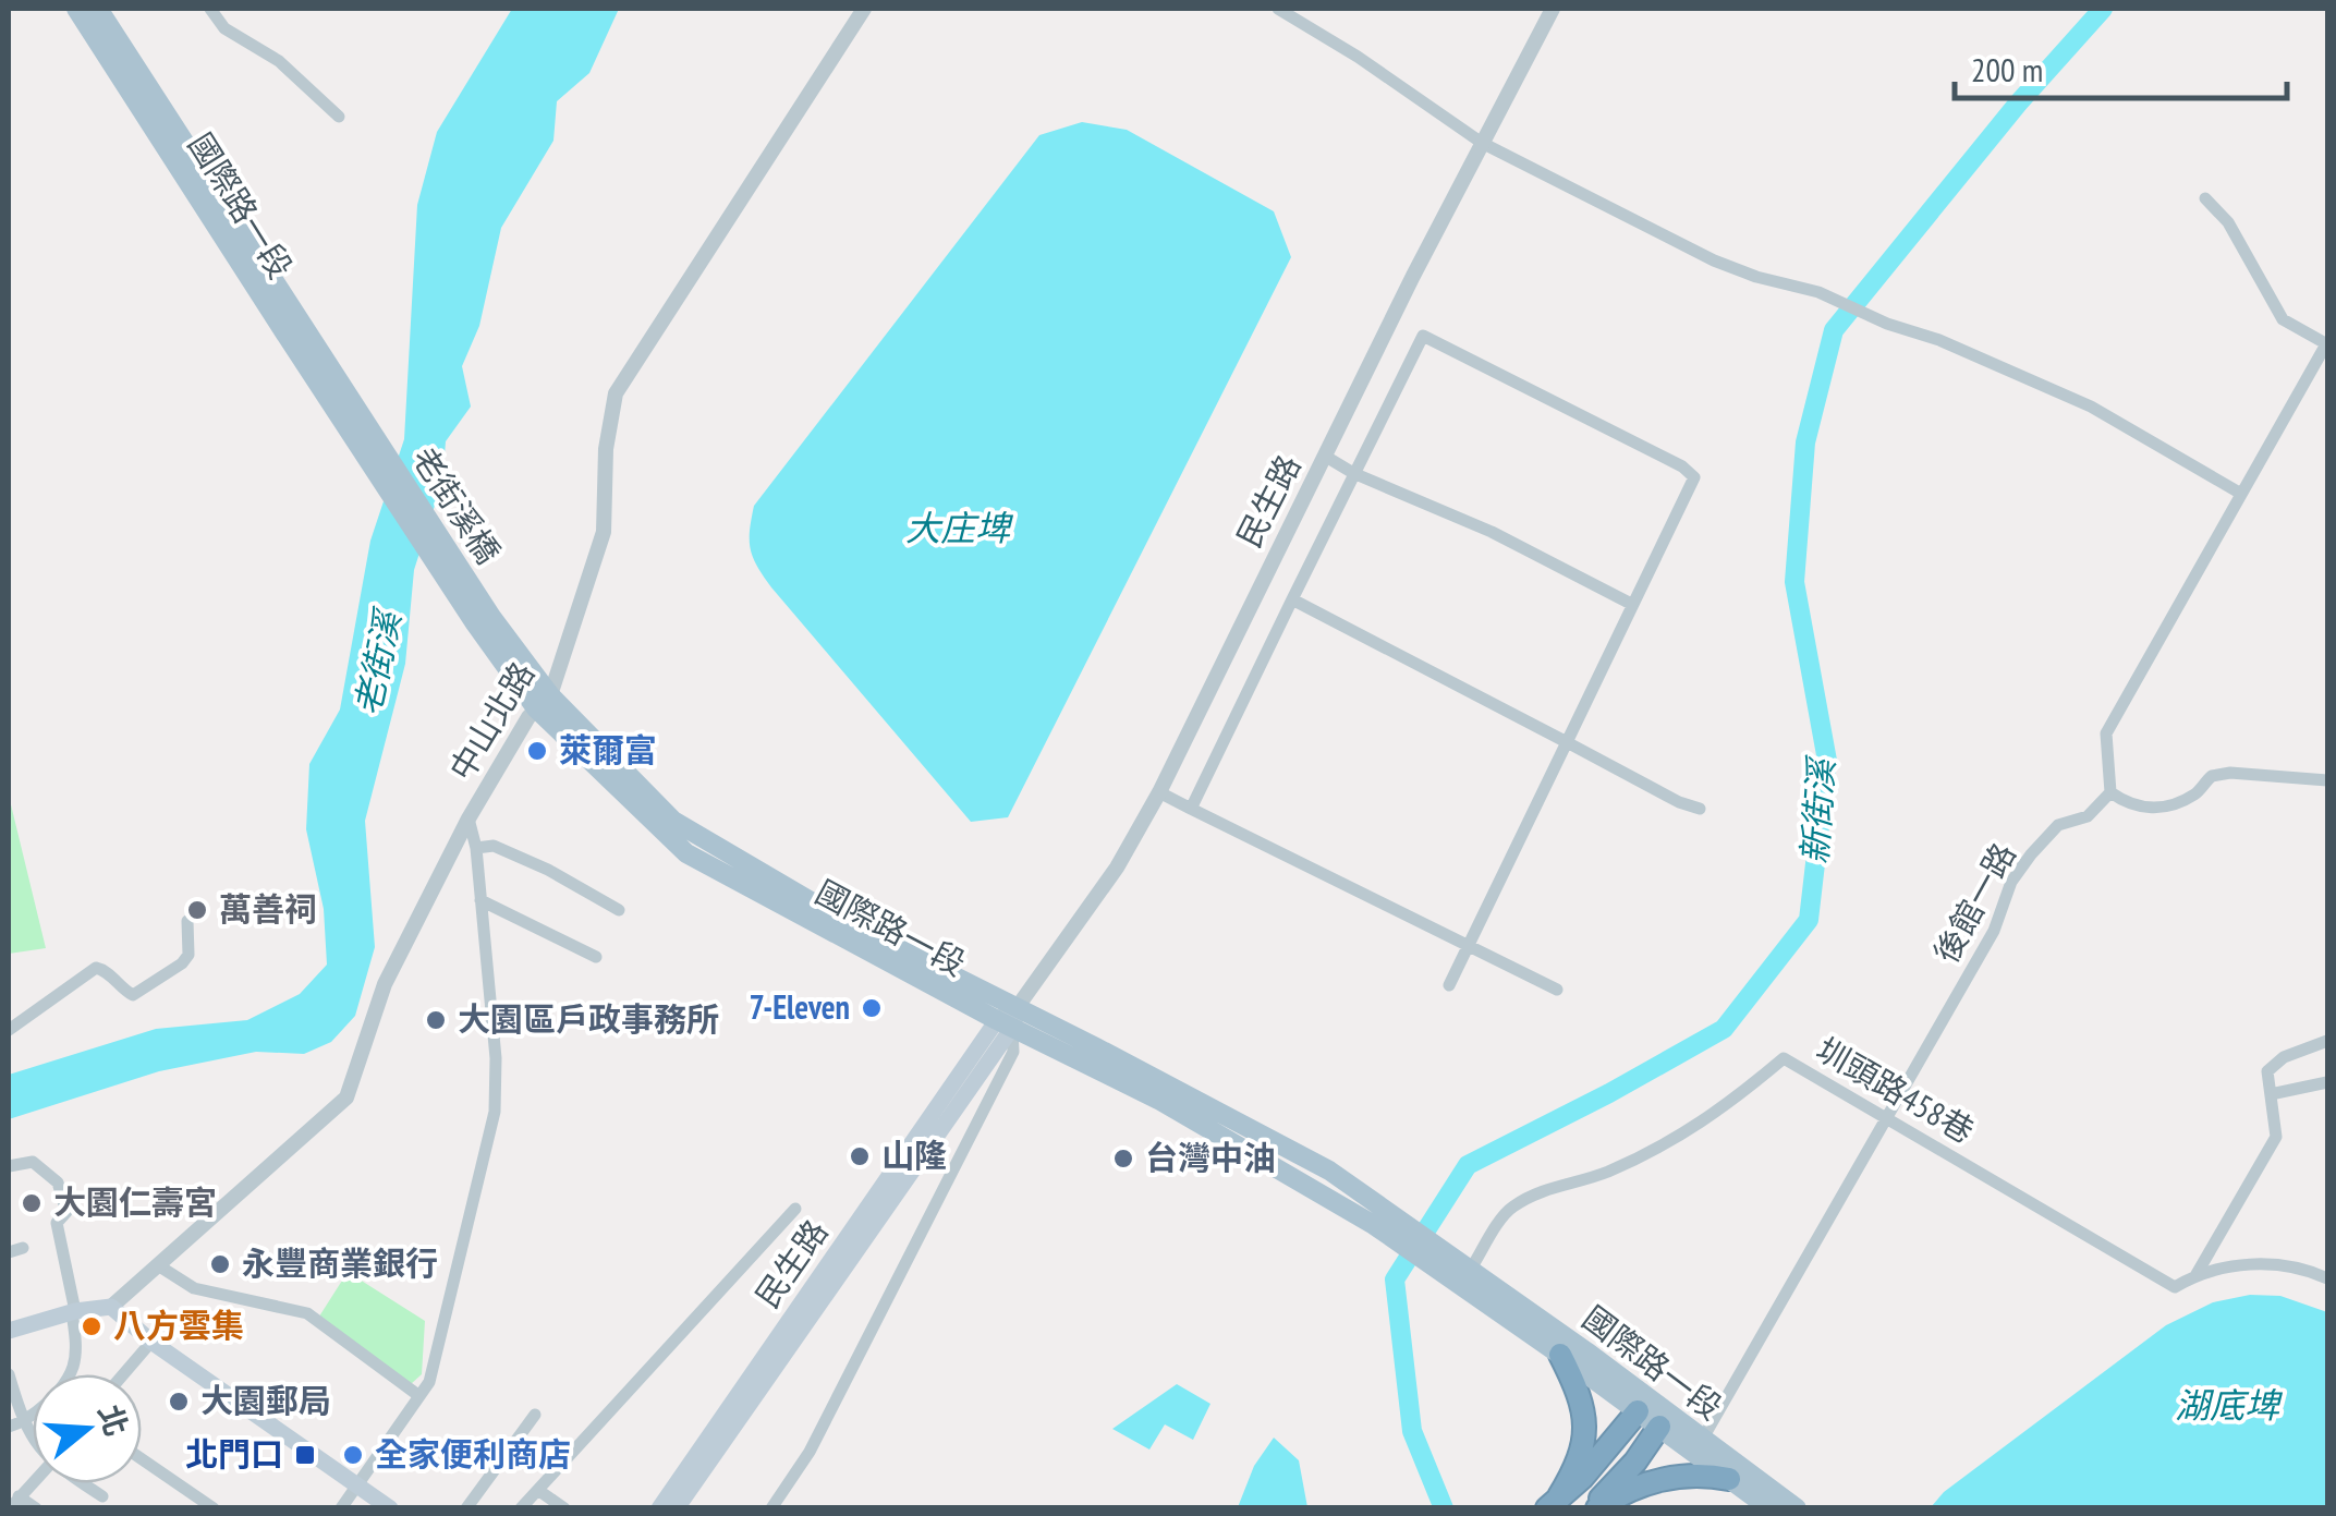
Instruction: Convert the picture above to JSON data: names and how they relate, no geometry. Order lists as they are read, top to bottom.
{
  "streets": {
    "main road": ["國際路一段", "民生路", "老街溪橋"],
    "street": ["中山北路", "後館一路", "圳頭路458巷"]
  },
  "crossings": [
    ["國際路一段", "民生路"],
    ["國際路一段", "老街溪橋"],
    ["國際路一段", "中山北路"],
    ["國際路一段", "後館一路"],
    ["國際路一段", "圳頭路458巷"],
    ["後館一路", "圳頭路458巷"]
  ],
  "water": [
    "大庄埤",
    "老街溪",
    "新街溪",
    "湖底埤"
  ],
  "places": {
    "other": [
      "萊爾富",
      "萬善祠",
      "7-Eleven",
      "大園區戶政事務所",
      "山隆",
      "台灣中油",
      "大園仁壽宮",
      "永豐商業銀行",
      "八方雲集",
      "大園郵局",
      "全家便利商店"
    ],
    "transit": ["北門口"]
  },
  "scale_bar": "200 m",
  "north": "right"
}
